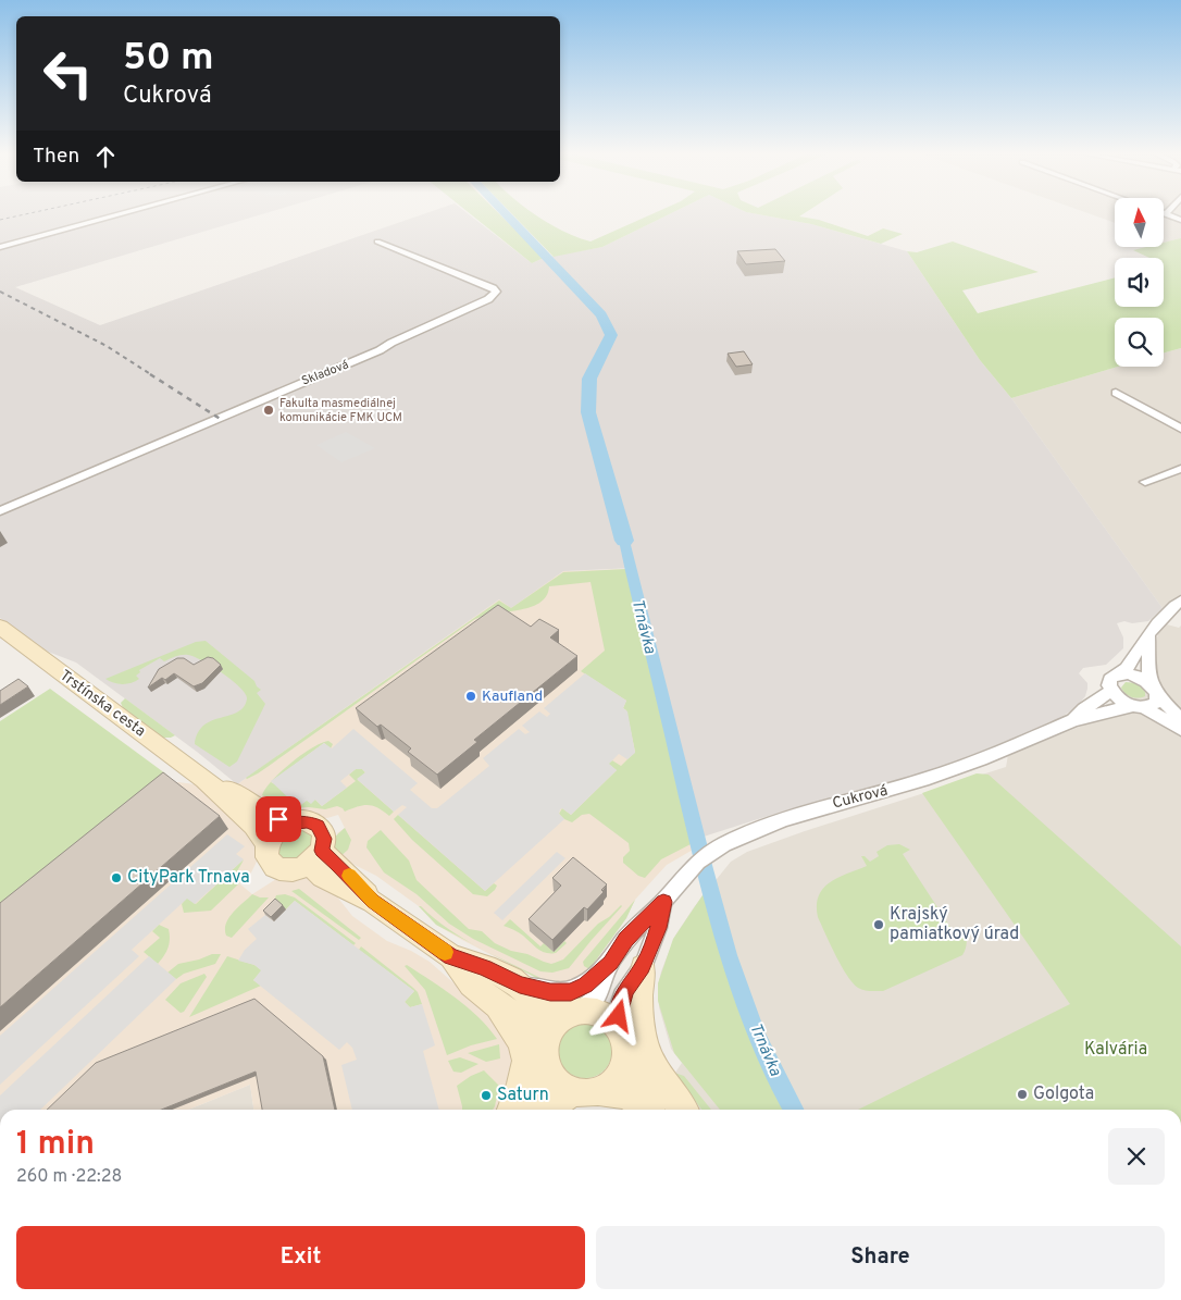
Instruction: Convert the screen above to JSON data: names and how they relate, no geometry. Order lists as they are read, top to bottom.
{
  "streets": {
    "main road": ["Trstínska cesta"],
    "street": ["Skladová", "Cukrová"]
  },
  "water": ["Trnávka"],
  "parks": ["Kalvária"],
  "places": [
    "Fakulta masmediálnej komunikácie FMK UCM",
    "Kaufland",
    "CityPark Trnava",
    "Krajský pamiatkový úrad",
    "Golgota",
    "Saturn"
  ],
  "north": "top",
  "page": {
    "turn": ["50 m", "Cukrová"],
    "then": "Then",
    "heading": ["1 min", "260 m · 22:28"],
    "buttons": ["Exit", "Share"]
  }
}
